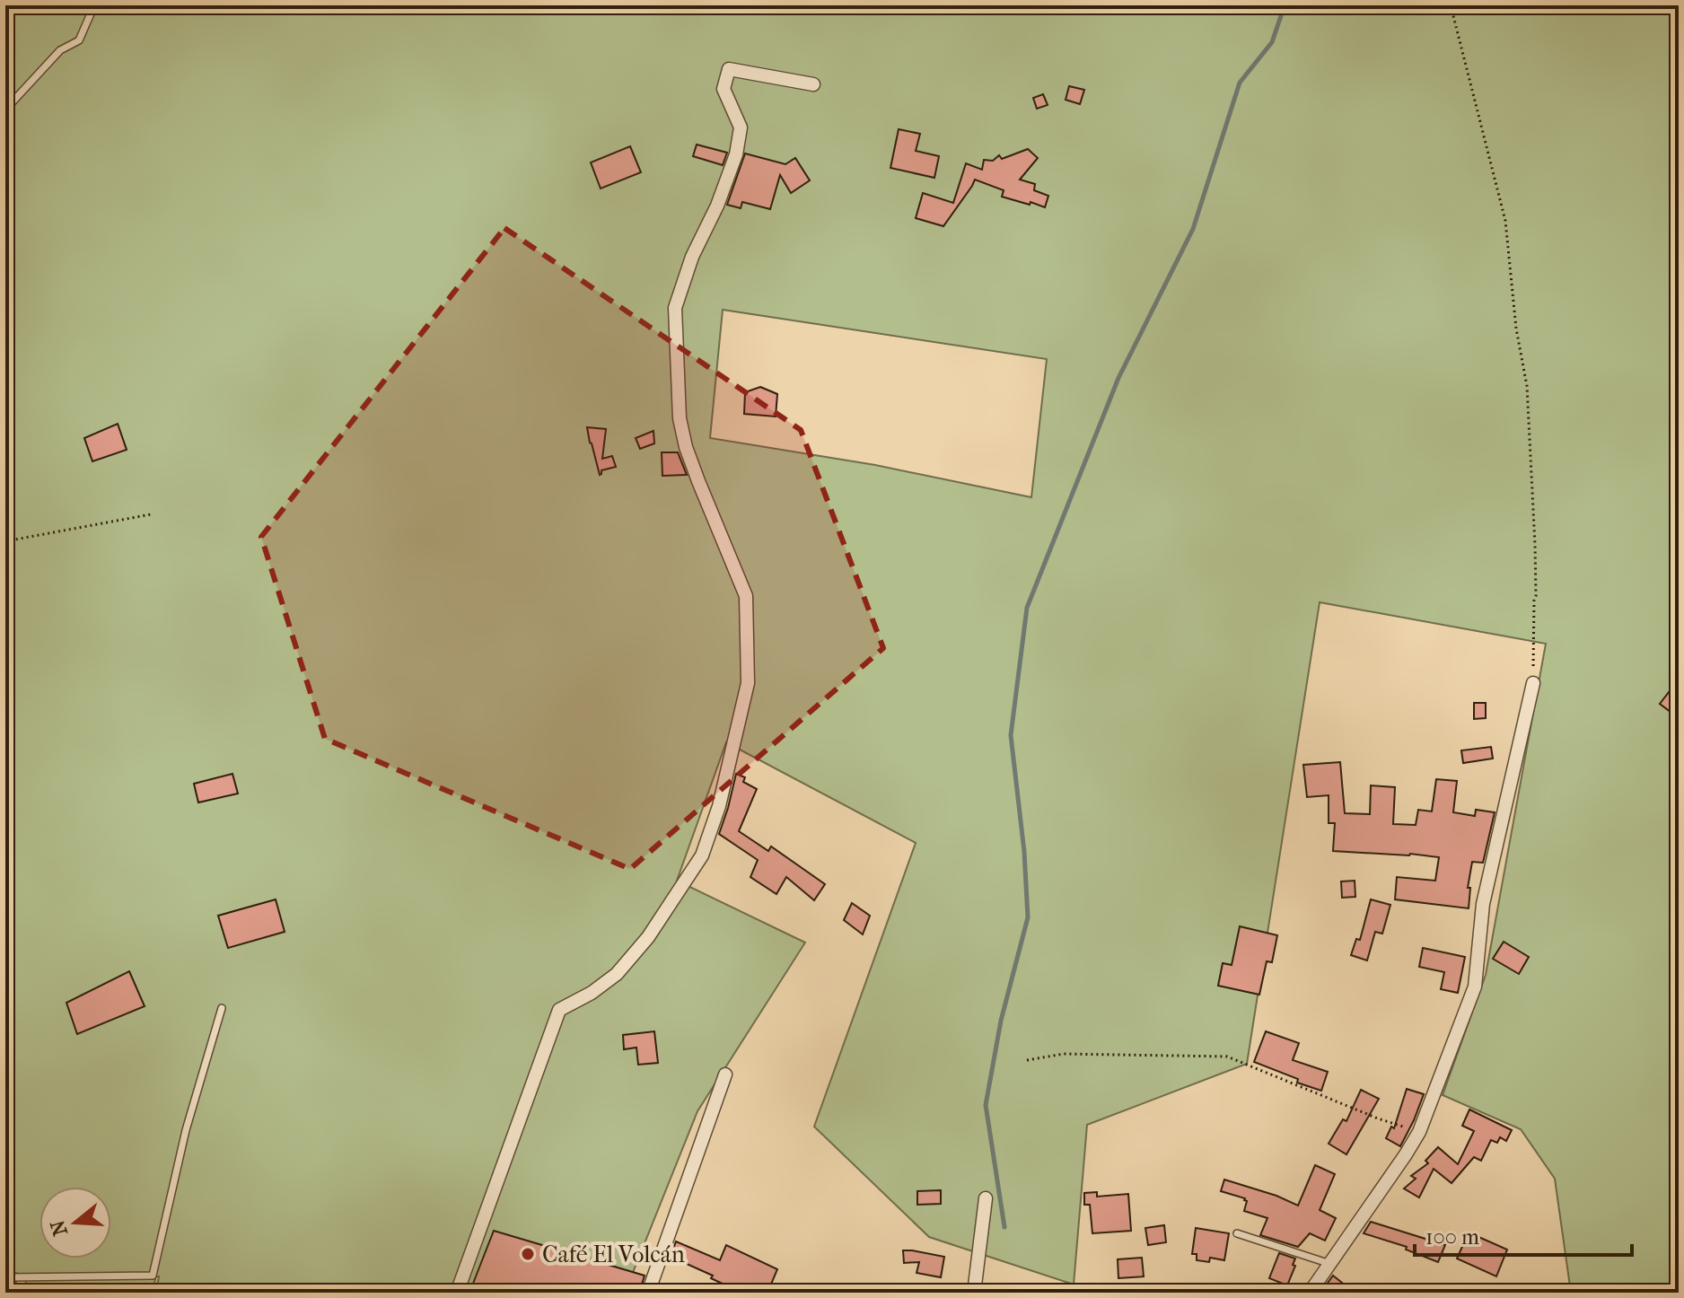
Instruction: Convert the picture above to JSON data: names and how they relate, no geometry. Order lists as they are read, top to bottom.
{
  "places": ["Café El Volcán"],
  "scale_bar": "100 m",
  "north": "left"
}
